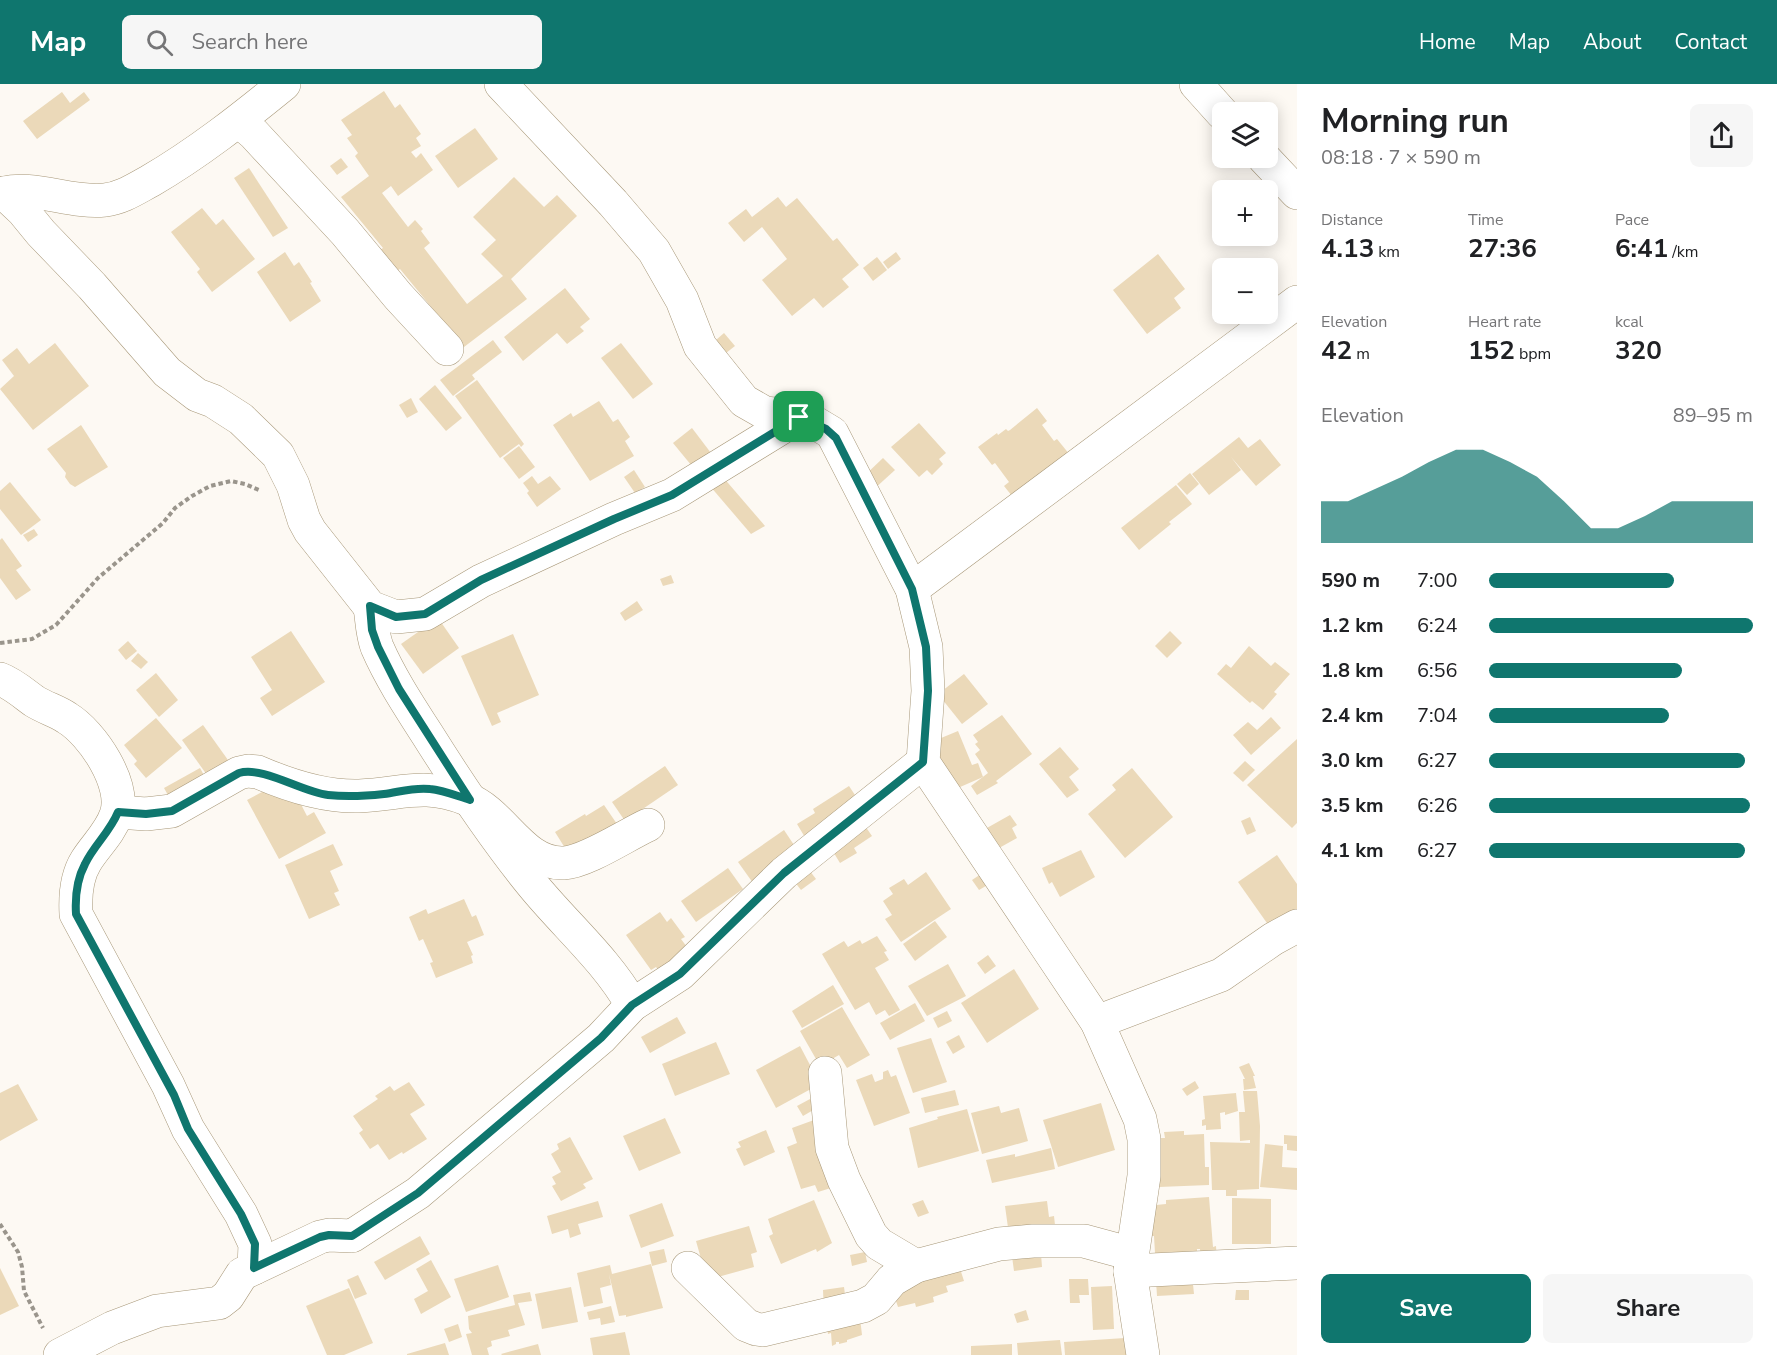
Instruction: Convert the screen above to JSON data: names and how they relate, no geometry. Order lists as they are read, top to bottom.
{
  "page": {
    "header": "Map",
    "search": "Search here",
    "nav": [
      "Home",
      "Map",
      "About",
      "Contact"
    ],
    "heading": ["Morning run", "08:18 · 7 × 590 m"],
    "map_buttons": ["+", "−"],
    "stats": [
      ["Distance", "4.13 km"],
      ["Time", "27:36"],
      ["Pace", "6:41 /km"],
      ["Elevation", "42 m"],
      ["Heart rate", "152 bpm"],
      ["kcal", "320"]
    ],
    "chart": ["Elevation", "89–95 m"],
    "list": [
      {
        "name": "590 m",
        "note": "7:00"
      },
      {
        "name": "1.2 km",
        "note": "6:24"
      },
      {
        "name": "1.8 km",
        "note": "6:56"
      },
      {
        "name": "2.4 km",
        "note": "7:04"
      },
      {
        "name": "3.0 km",
        "note": "6:27"
      },
      {
        "name": "3.5 km",
        "note": "6:26"
      },
      {
        "name": "4.1 km",
        "note": "6:27"
      }
    ],
    "buttons": ["Save", "Share"]
  }
}
